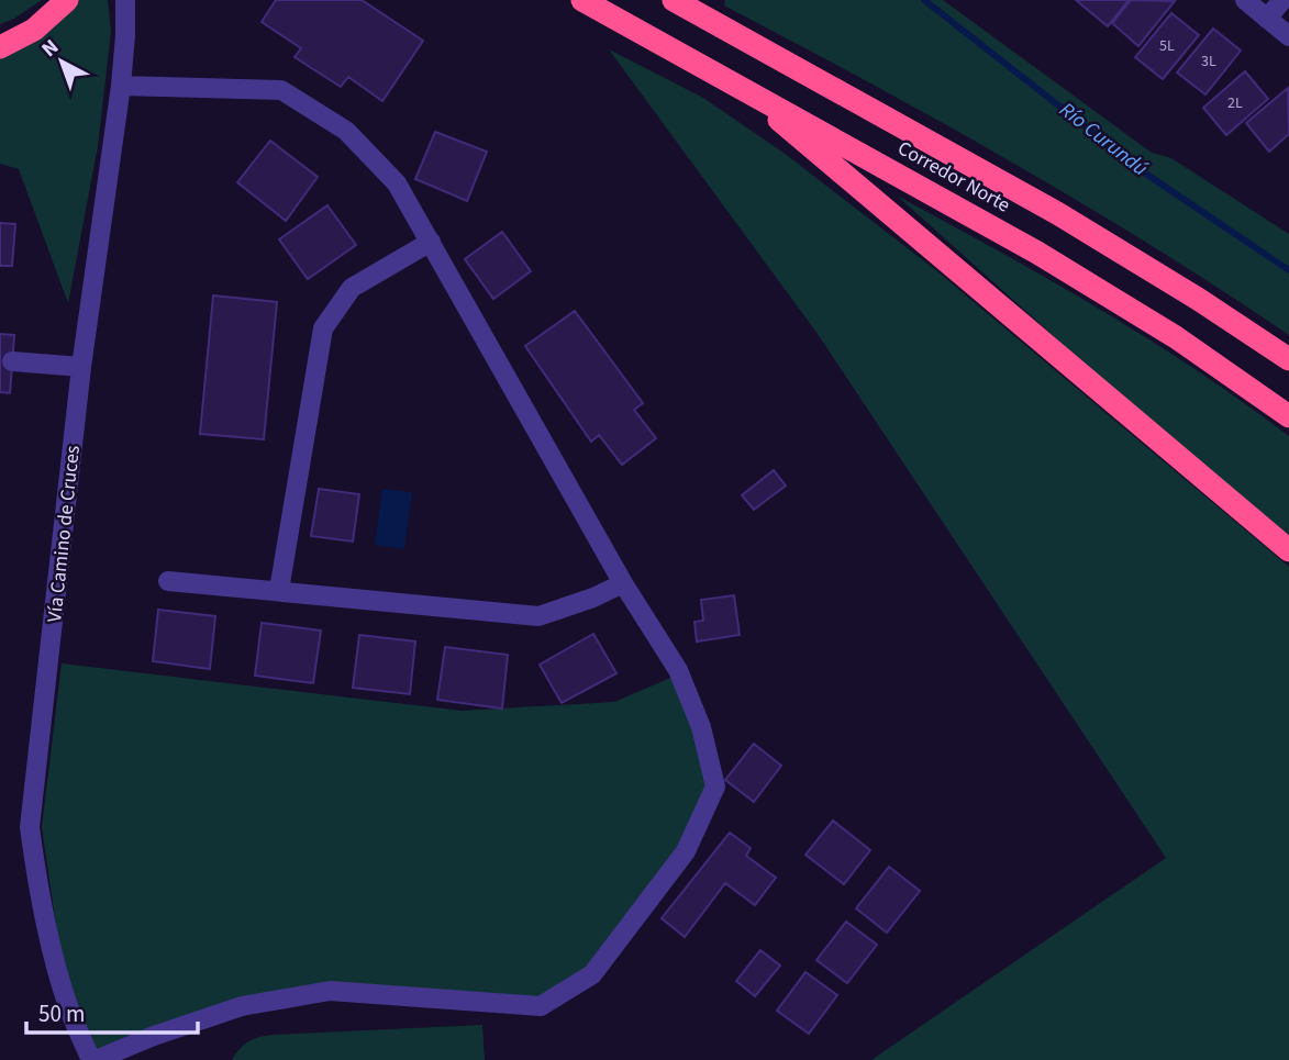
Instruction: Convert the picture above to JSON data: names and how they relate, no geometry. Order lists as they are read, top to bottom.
{
  "streets": {
    "highway": ["Corredor Norte"],
    "street": ["Vía Camino de Cruces"]
  },
  "water": ["Río Curundú"],
  "house_numbers": ["5L", "3L", "2L"],
  "scale_bar": "50 m",
  "north": "top left"
}
